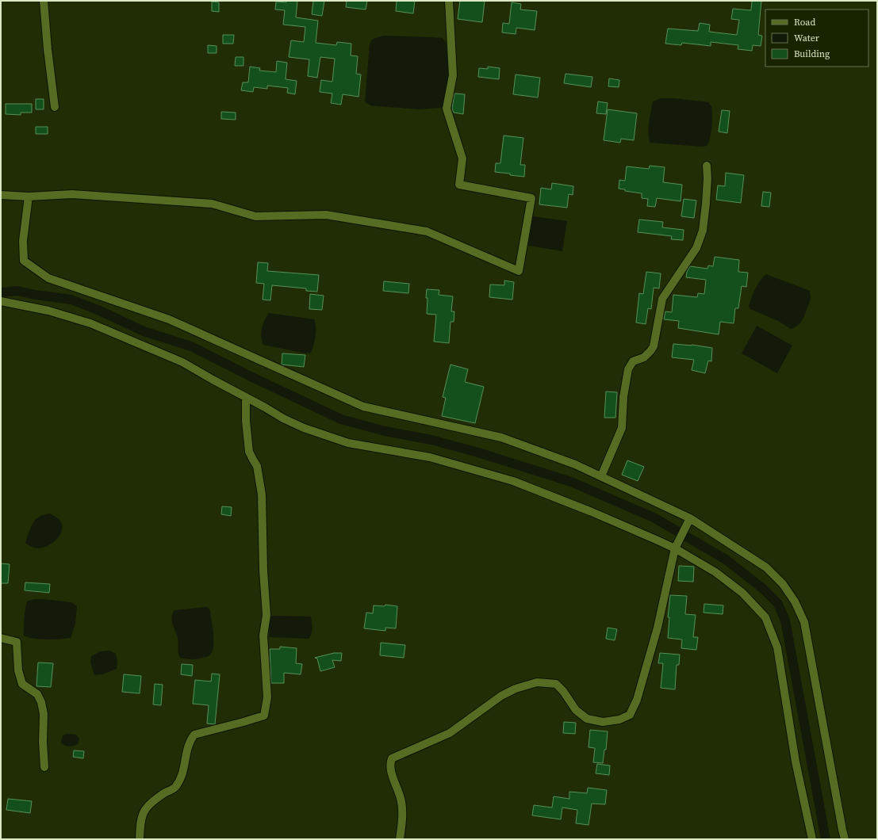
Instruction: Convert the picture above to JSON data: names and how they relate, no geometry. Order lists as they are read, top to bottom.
{
  "legend": ["Road", "Water", "Building"]
}
